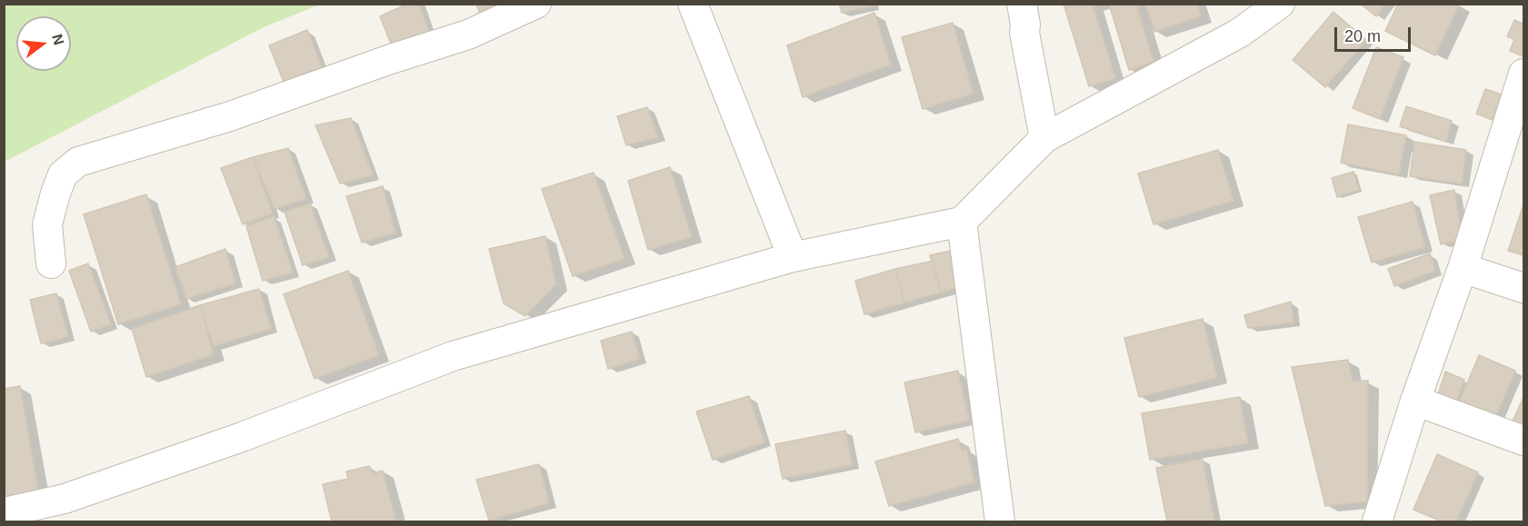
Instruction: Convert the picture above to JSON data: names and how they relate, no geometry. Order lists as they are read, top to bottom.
{
  "scale_bar": "20 m",
  "north": "right"
}
